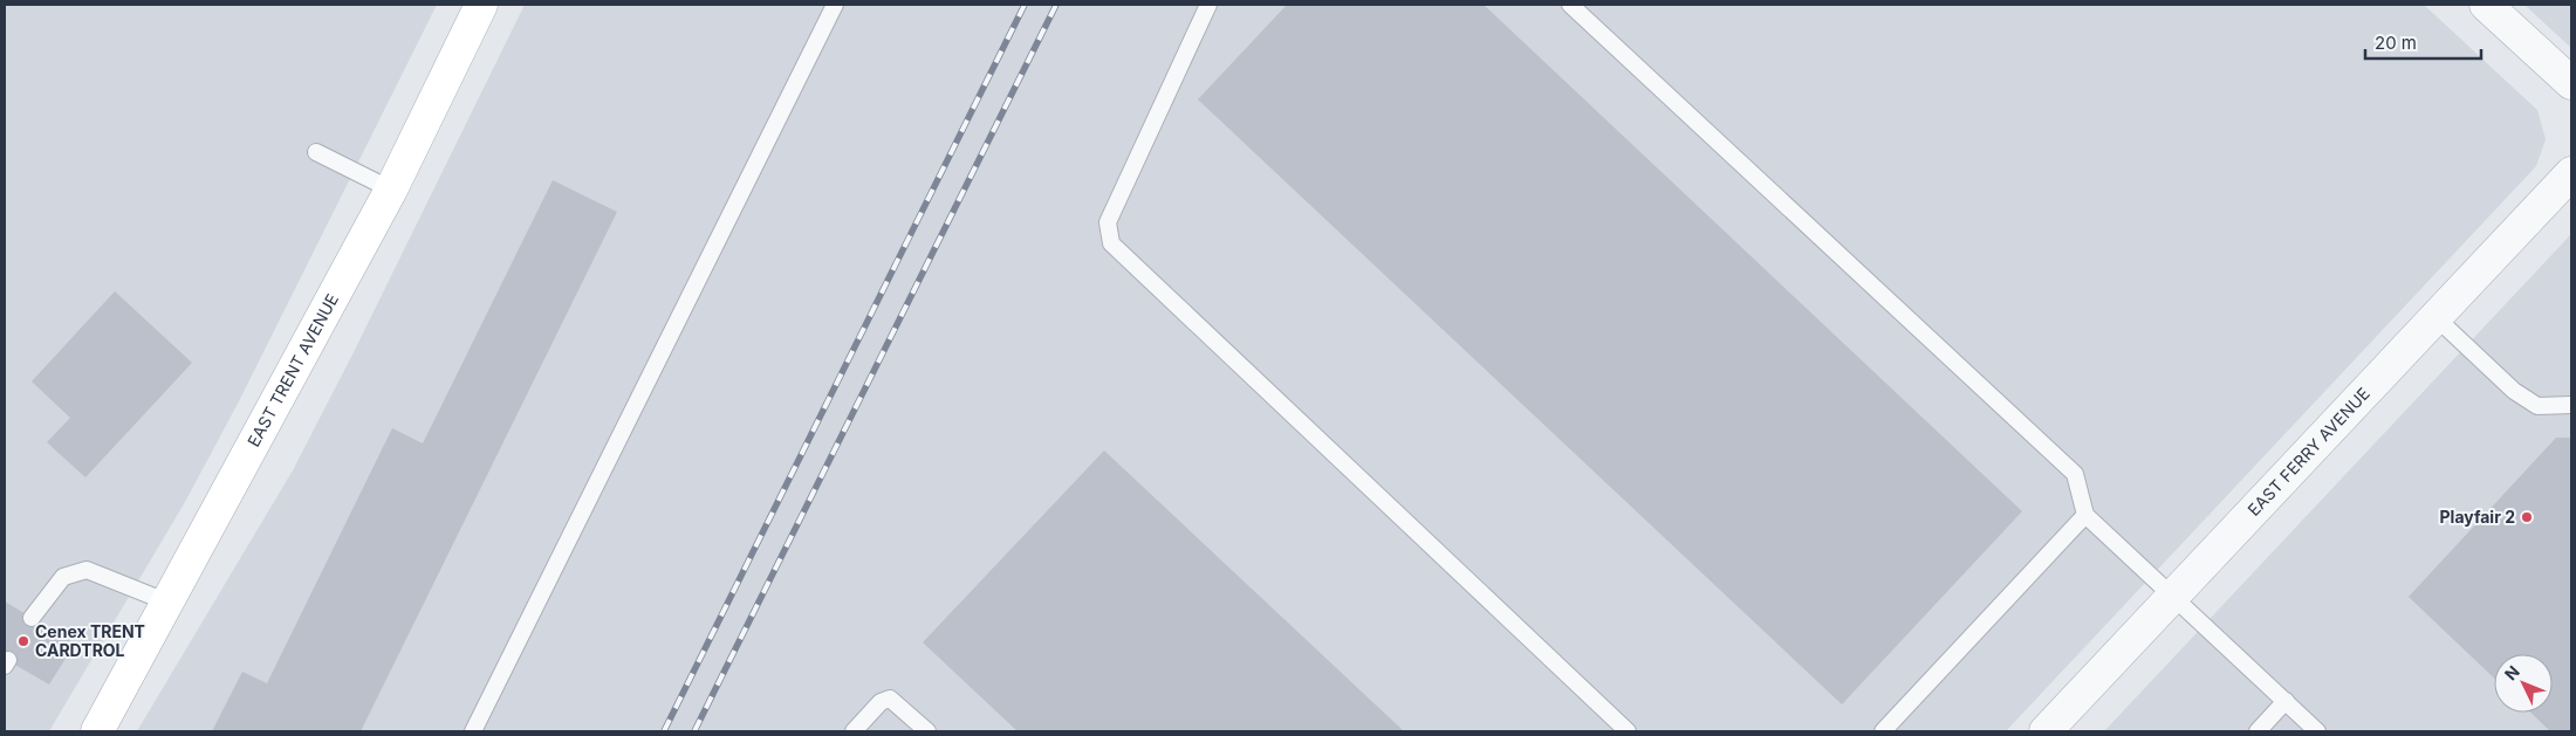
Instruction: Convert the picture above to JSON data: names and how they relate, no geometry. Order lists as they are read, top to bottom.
{
  "streets": {
    "main road": ["EAST TRENT AVENUE"],
    "street": ["EAST FERRY AVENUE"]
  },
  "places": ["Playfair 2", "Cenex TRENT CARDTROL"],
  "scale_bar": "20 m",
  "north": "top left"
}
